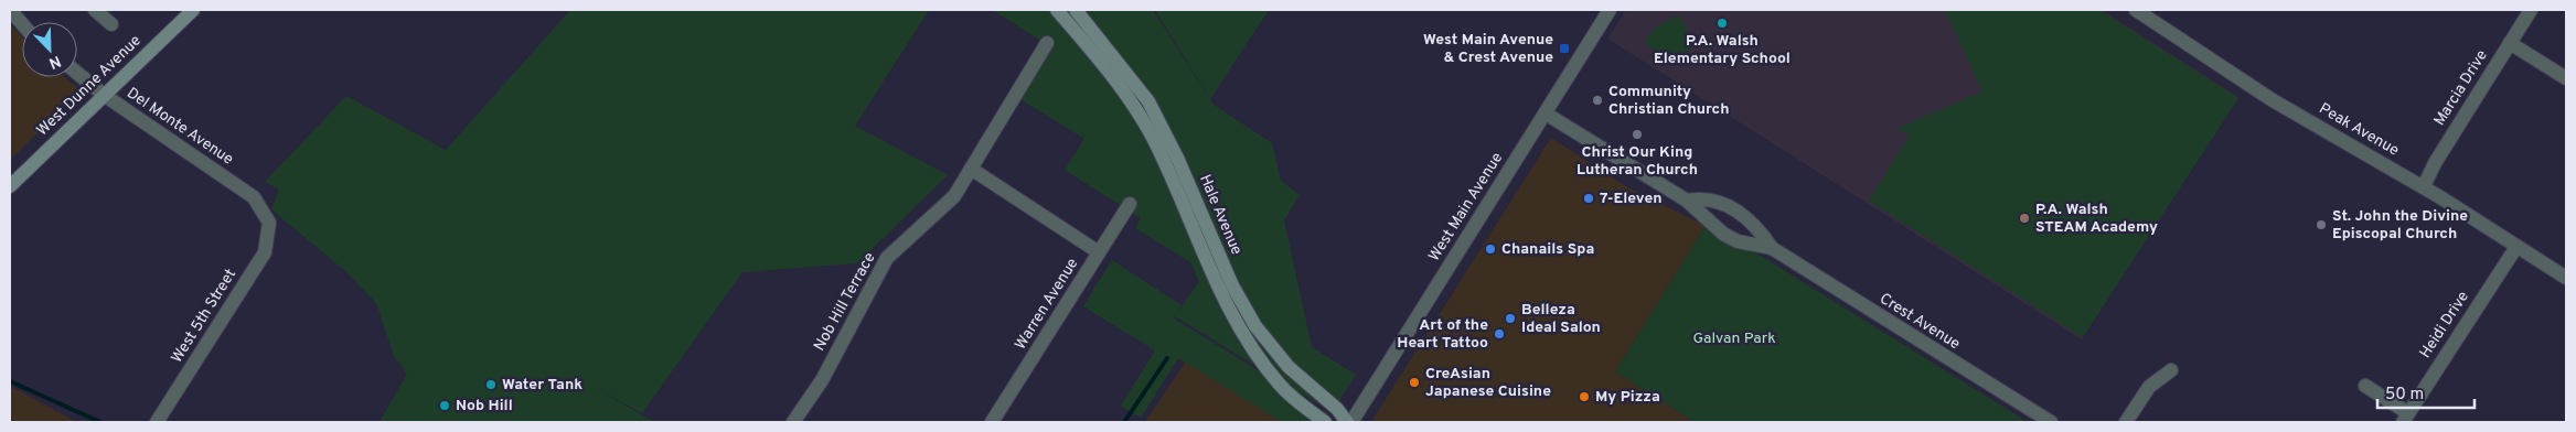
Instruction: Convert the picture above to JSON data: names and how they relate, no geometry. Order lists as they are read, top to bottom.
{
  "streets": {
    "main road": ["West Dunne Avenue", "Hale Avenue"],
    "street": [
      "Marcia Drive",
      "Del Monte Avenue",
      "Peak Avenue",
      "West Main Avenue",
      "Nob Hill Terrace",
      "Warren Avenue",
      "West 5th Street",
      "Crest Avenue",
      "Heidi Drive"
    ]
  },
  "crossings": [
    ["West Dunne Avenue", "Del Monte Avenue"],
    ["Marcia Drive", "Peak Avenue"],
    ["Del Monte Avenue", "West 5th Street"],
    ["Peak Avenue", "Heidi Drive"],
    ["West Main Avenue", "Hale Avenue"],
    ["West Main Avenue", "Crest Avenue"]
  ],
  "parks": ["Galvan Park"],
  "places": {
    "other": [
      "P.A. Walsh Elementary School",
      "Community Christian Church",
      "Christ Our King Lutheran Church",
      "7-Eleven",
      "P.A. Walsh STEAM Academy",
      "St. John the Divine Episcopal Church",
      "Chanails Spa",
      "Belleza Ideal Salon",
      "Art of the Heart Tattoo",
      "CreAsian Japanese Cuisine",
      "Water Tank",
      "My Pizza",
      "Nob Hill"
    ],
    "transit": ["West Main Avenue & Crest Avenue"]
  },
  "scale_bar": "50 m",
  "north": "bottom right"
}
